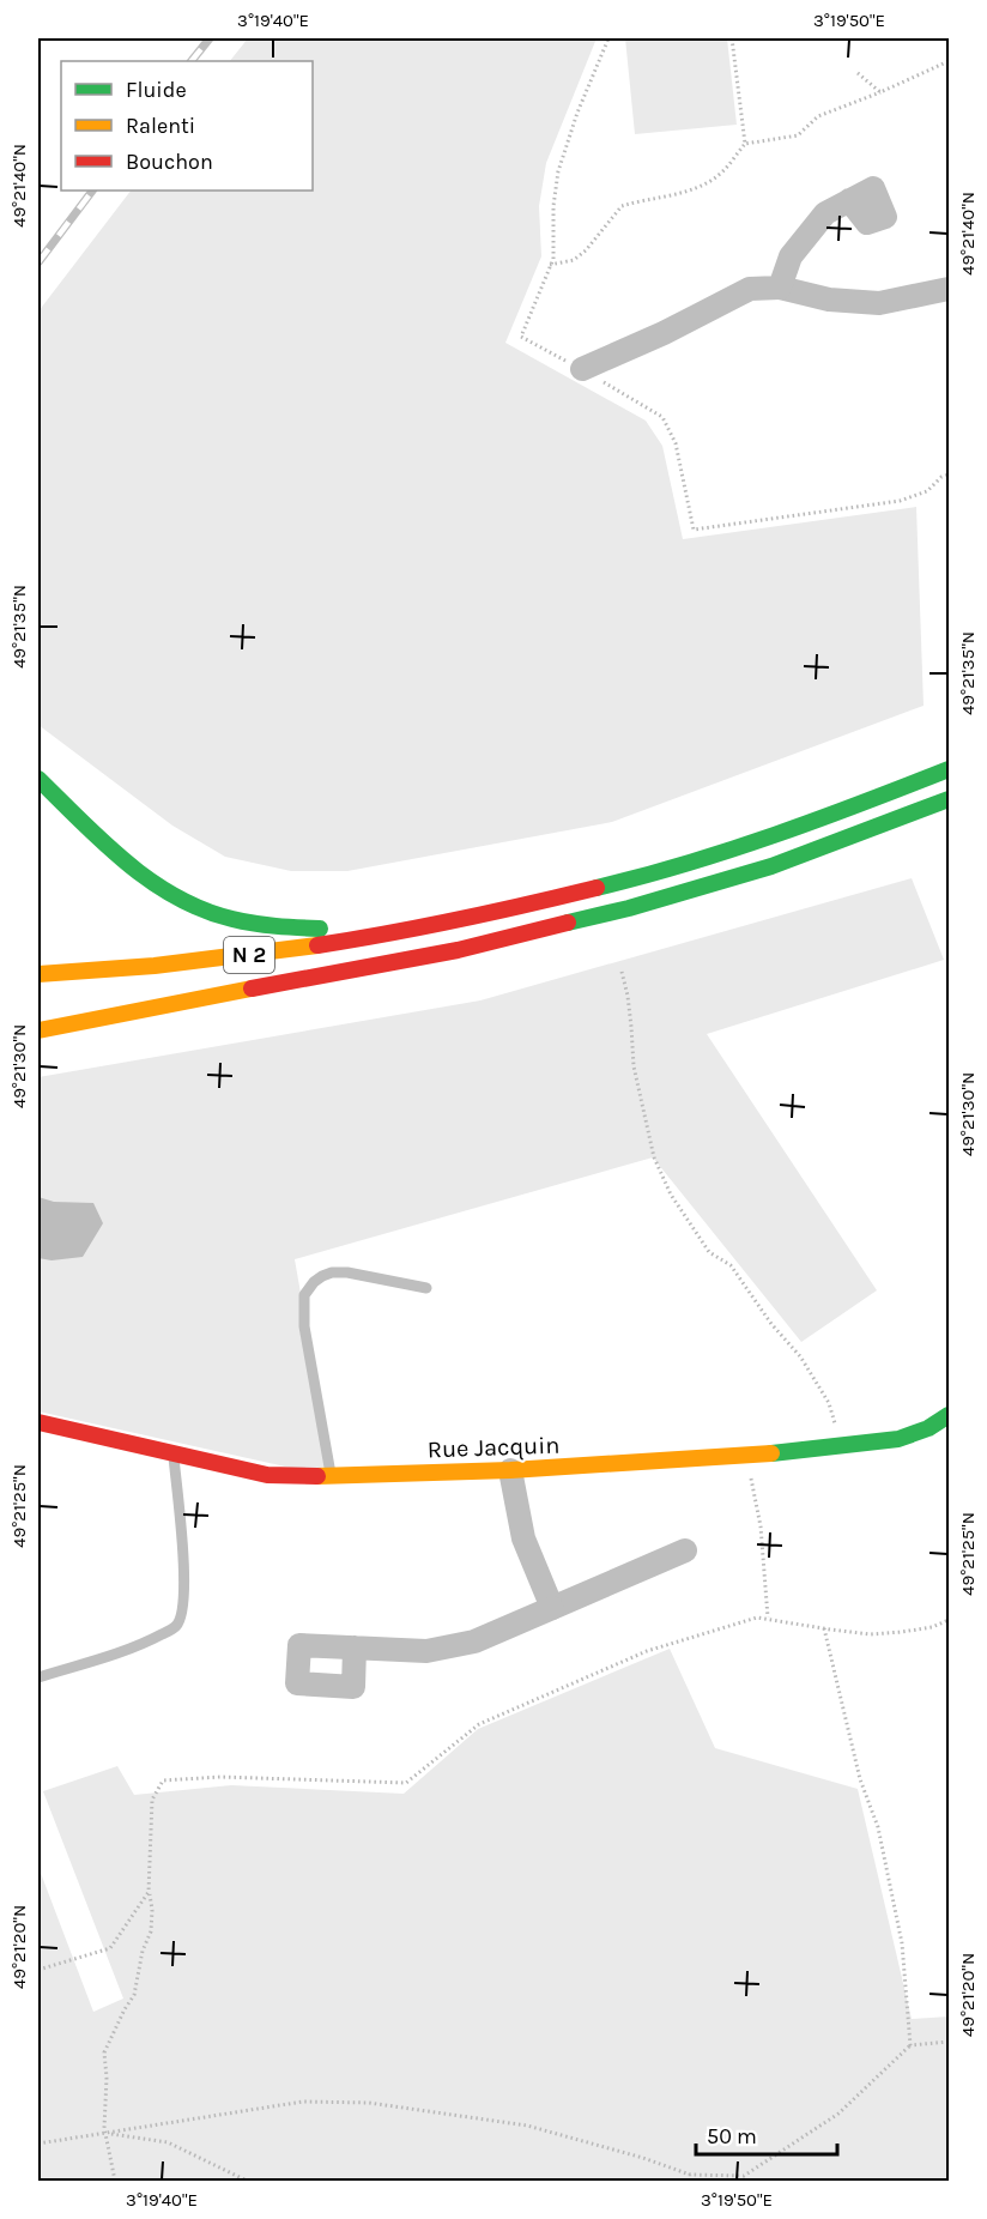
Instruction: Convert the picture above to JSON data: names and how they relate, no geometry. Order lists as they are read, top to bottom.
{
  "streets": {
    "main road": ["N 2", "Rue Jacquin"]
  },
  "legend": ["Fluide", "Ralenti", "Bouchon"],
  "scale_bar": "50 m",
  "coordinates": [
    "3°19'40\"E",
    "3°19'50\"E",
    "49°21'40\"N",
    "49°21'35\"N",
    "49°21'30\"N",
    "49°21'25\"N",
    "49°21'20\"N"
  ]
}
